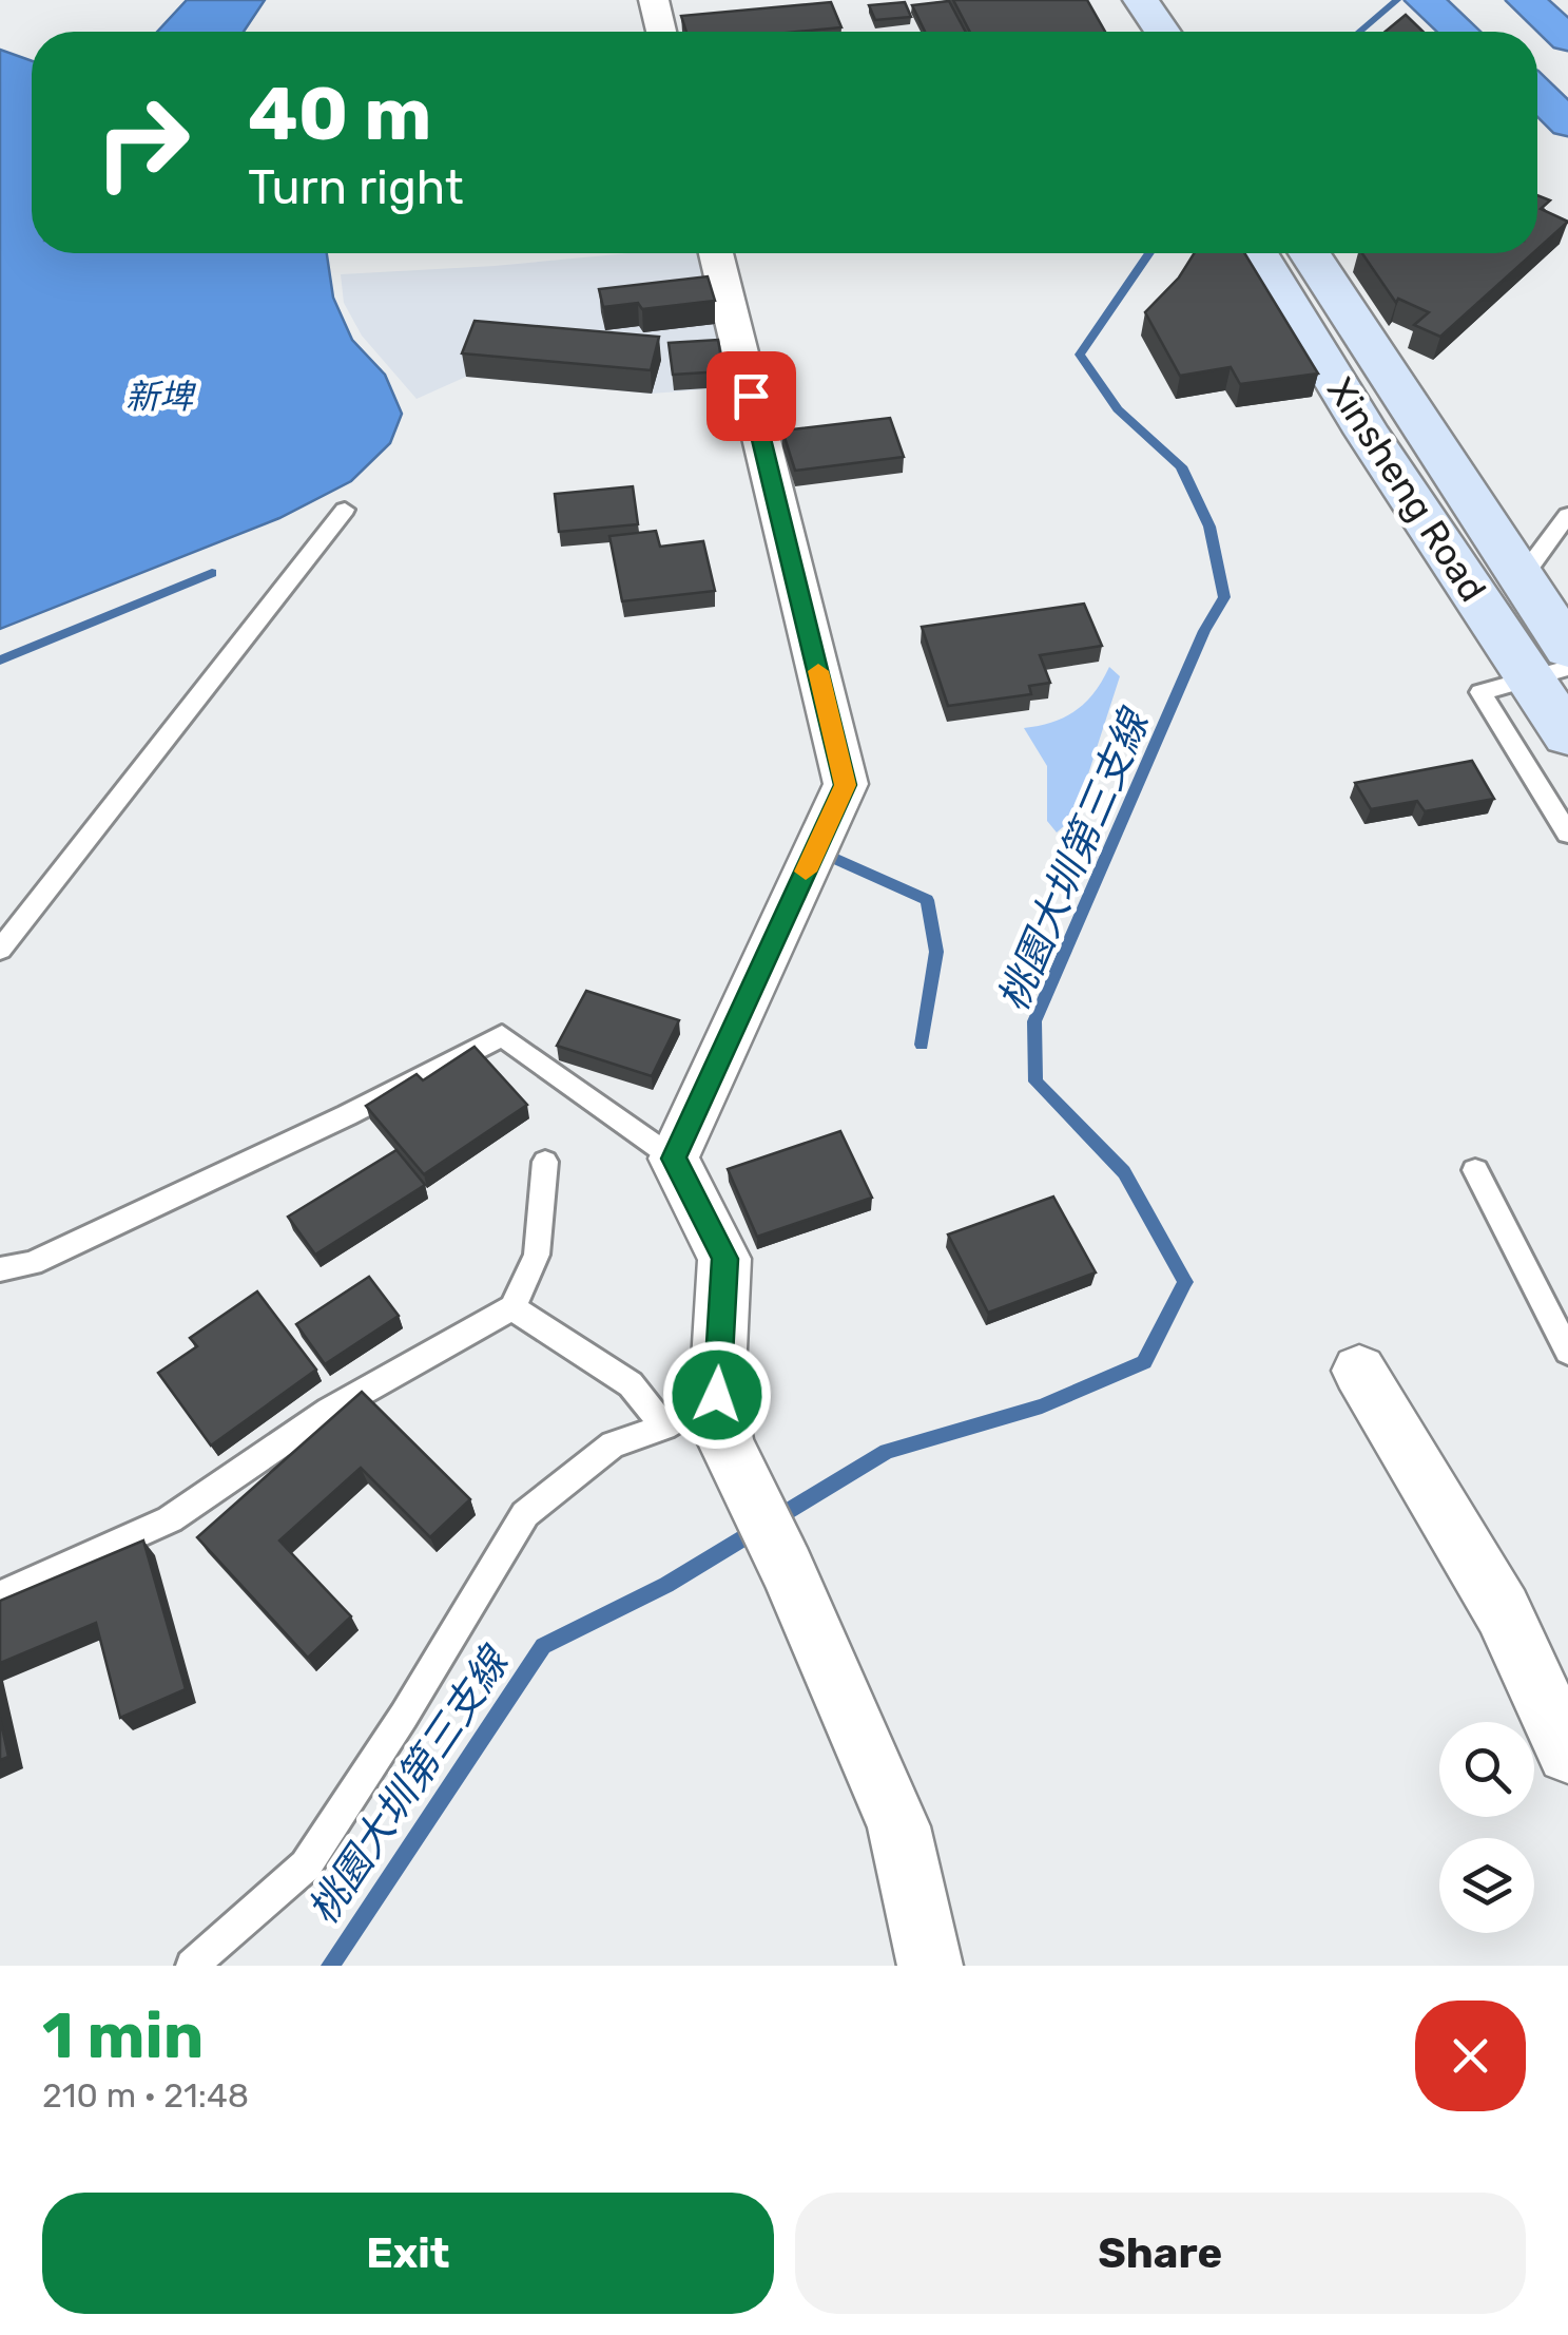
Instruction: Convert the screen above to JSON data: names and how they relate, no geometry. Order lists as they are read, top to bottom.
{
  "streets": {
    "main road": ["Xinsheng Road"]
  },
  "water": ["新埤", "桃園大圳第三支線"],
  "page": {
    "turn": ["40 m", "Turn right"],
    "heading": ["1 min", "210 m · 21:48"],
    "buttons": ["Exit", "Share"]
  }
}
